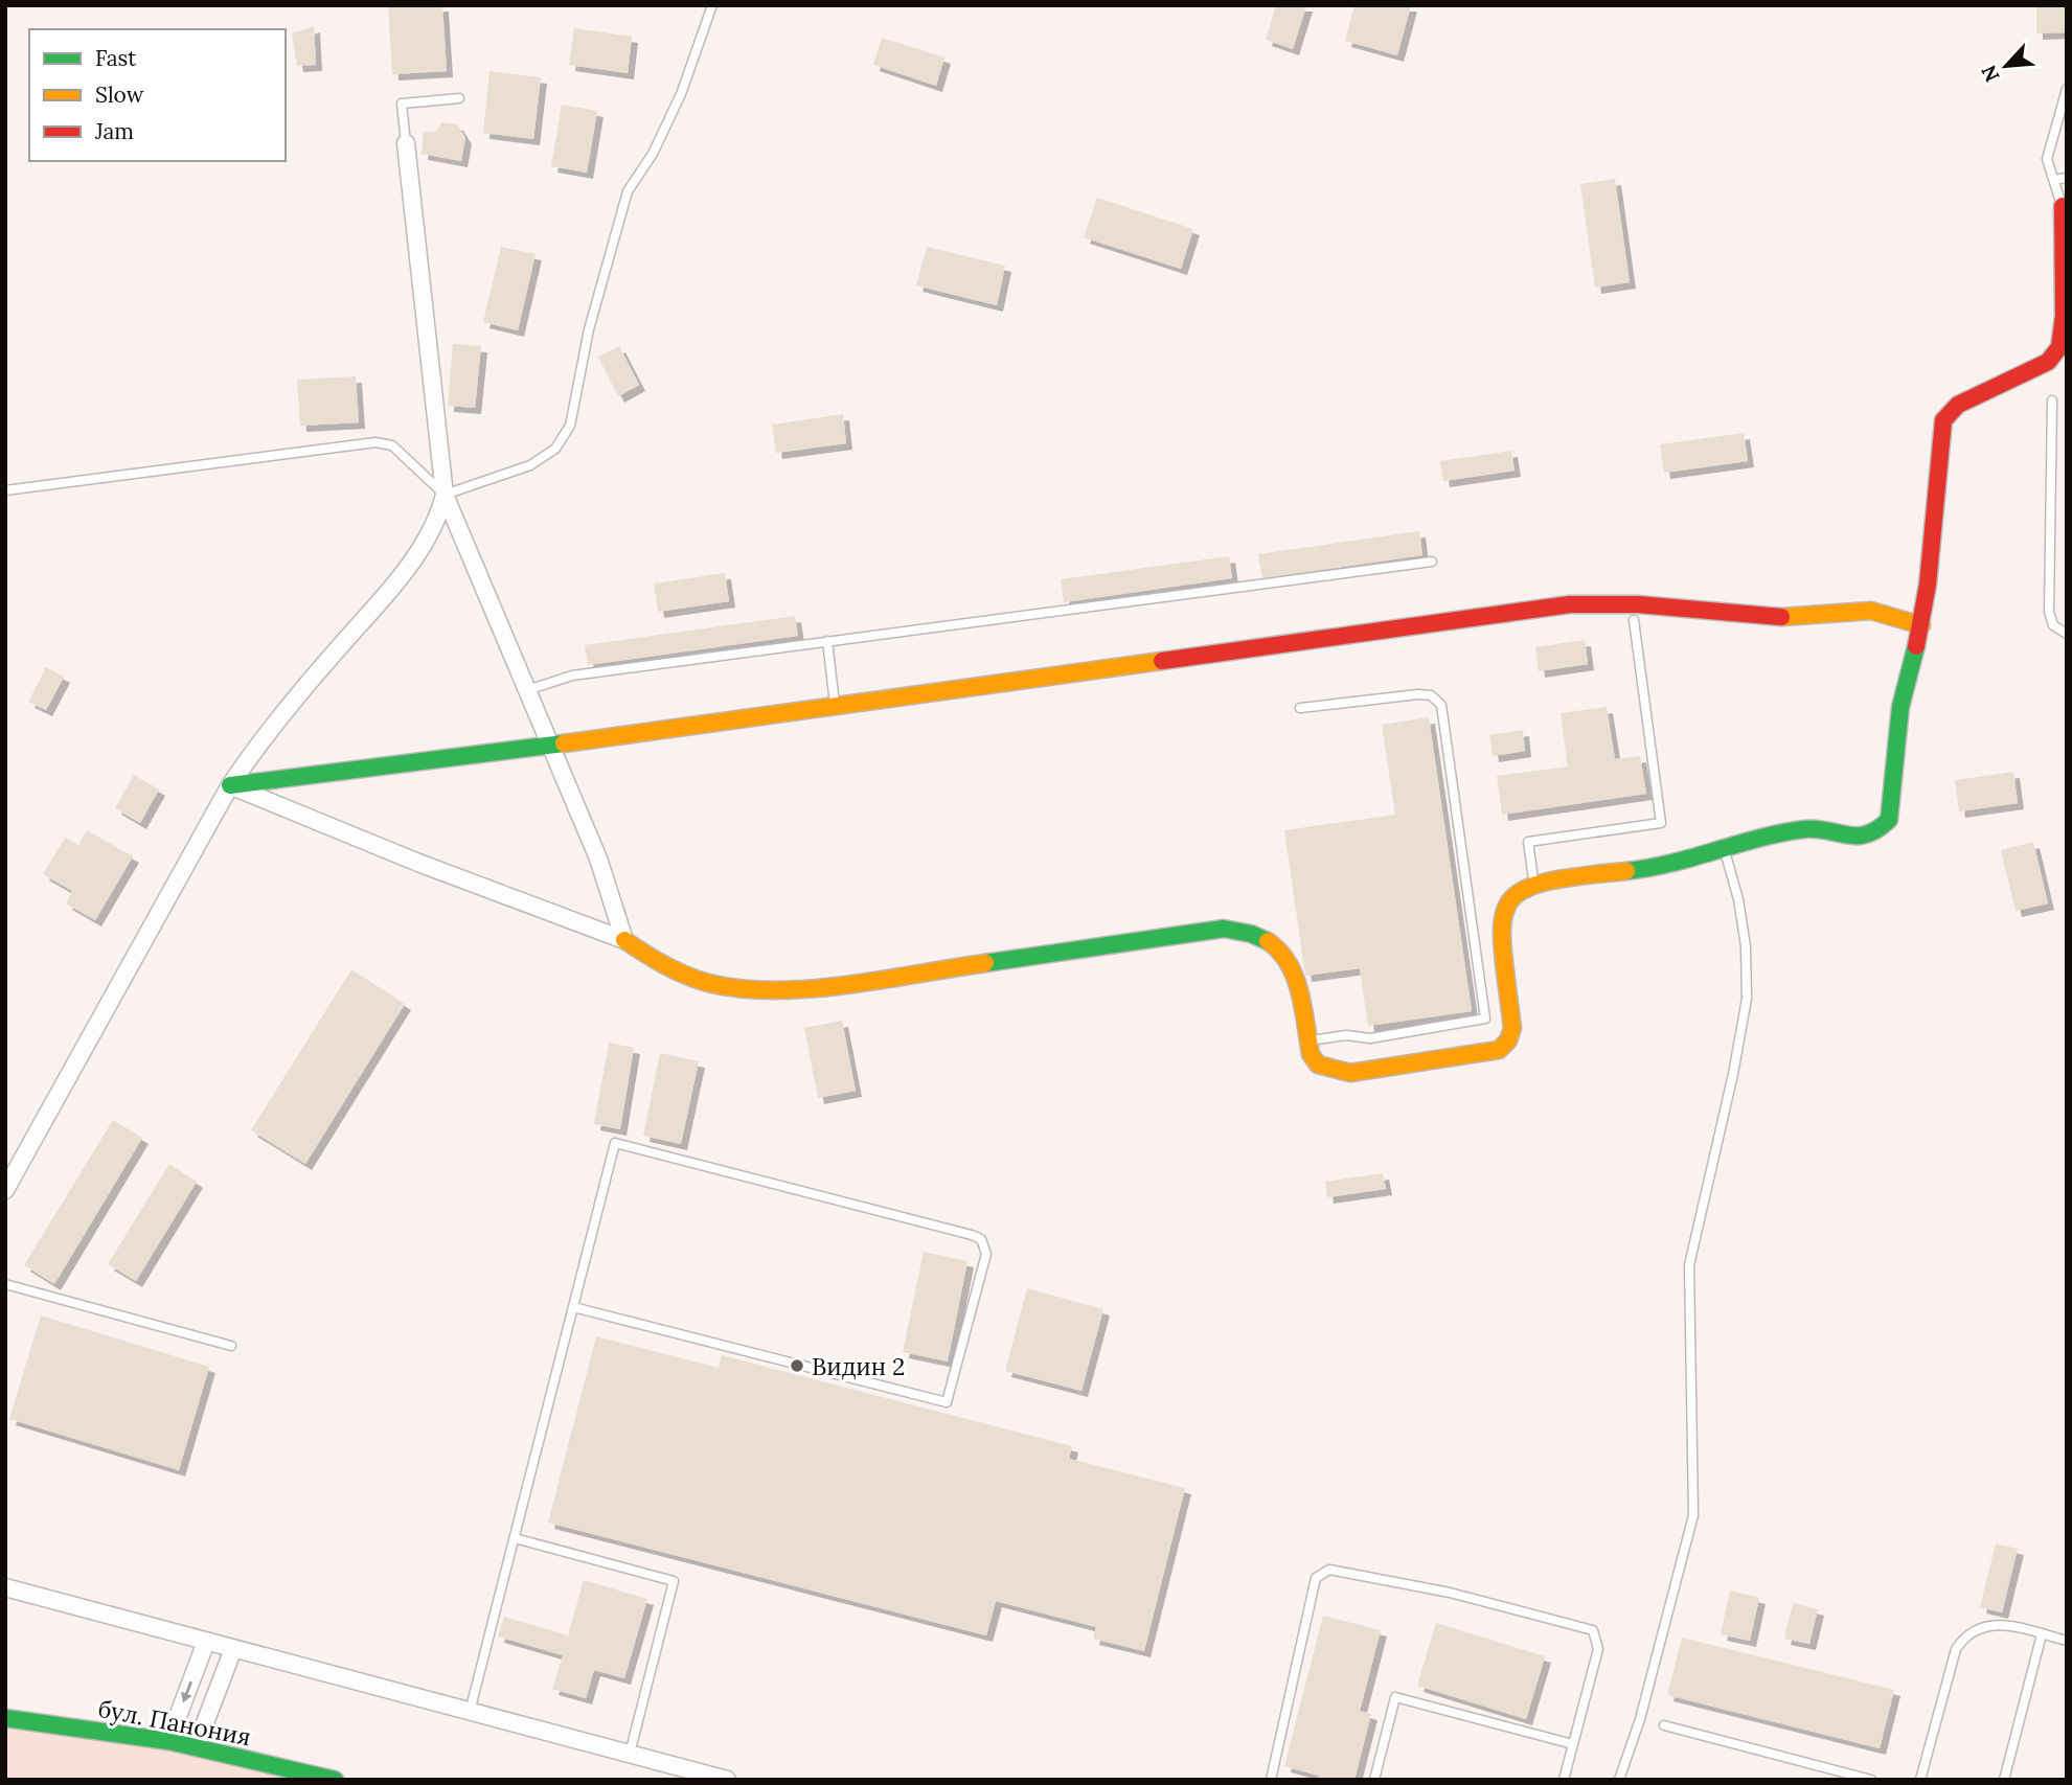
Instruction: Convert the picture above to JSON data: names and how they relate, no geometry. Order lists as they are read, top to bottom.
{
  "streets": {
    "street": ["бул. Панония"]
  },
  "places": ["Видин 2"],
  "legend": ["Fast", "Slow", "Jam"],
  "north": "bottom left"
}
